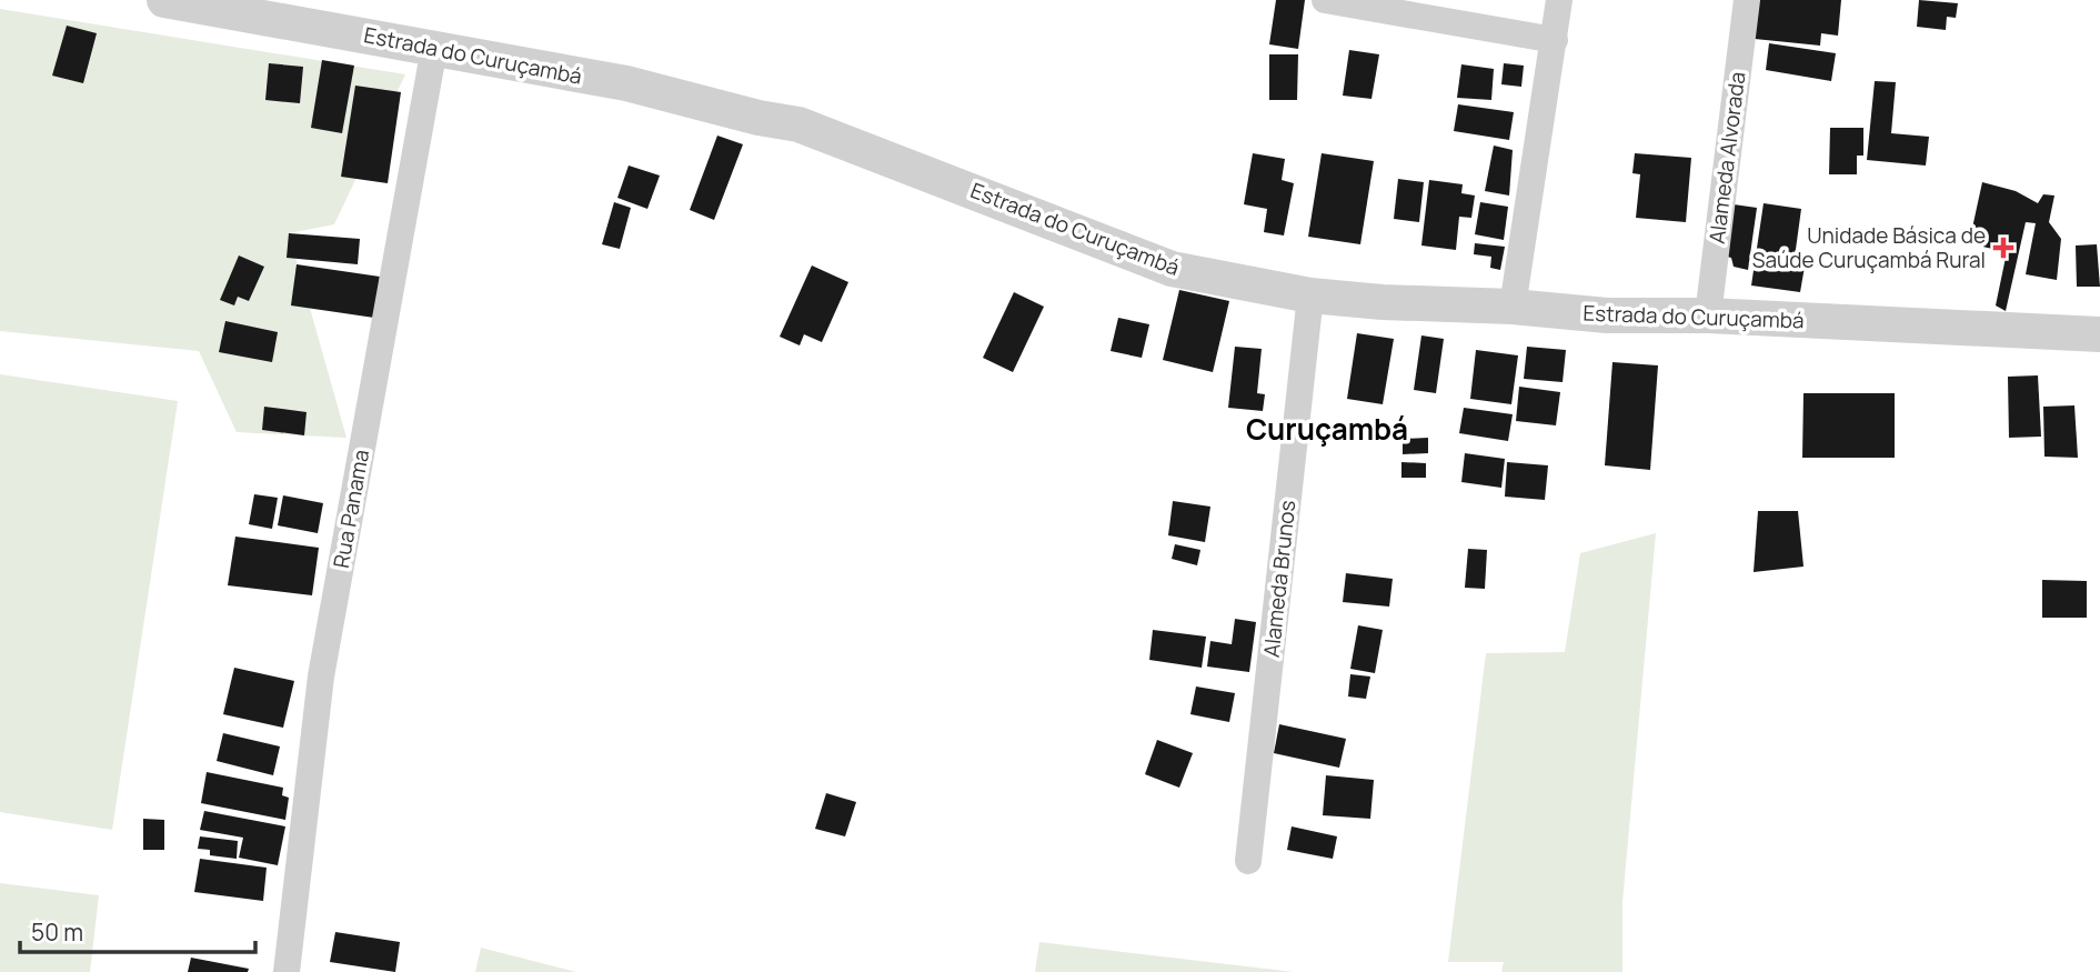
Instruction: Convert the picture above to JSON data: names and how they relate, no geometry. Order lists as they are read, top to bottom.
{
  "streets": {
    "street": [
      "Estrada do Curuçambá",
      "Alameda Alvorada",
      "Rua Panama",
      "Alameda Brunos"
    ]
  },
  "crossings": [
    ["Estrada do Curuçambá", "Alameda Alvorada"],
    ["Estrada do Curuçambá", "Rua Panama"],
    ["Estrada do Curuçambá", "Alameda Brunos"]
  ],
  "districts": ["Curuçambá"],
  "places": {
    "health": ["Unidade Básica de Saúde Curuçambá Rural"]
  },
  "scale_bar": "50 m"
}
